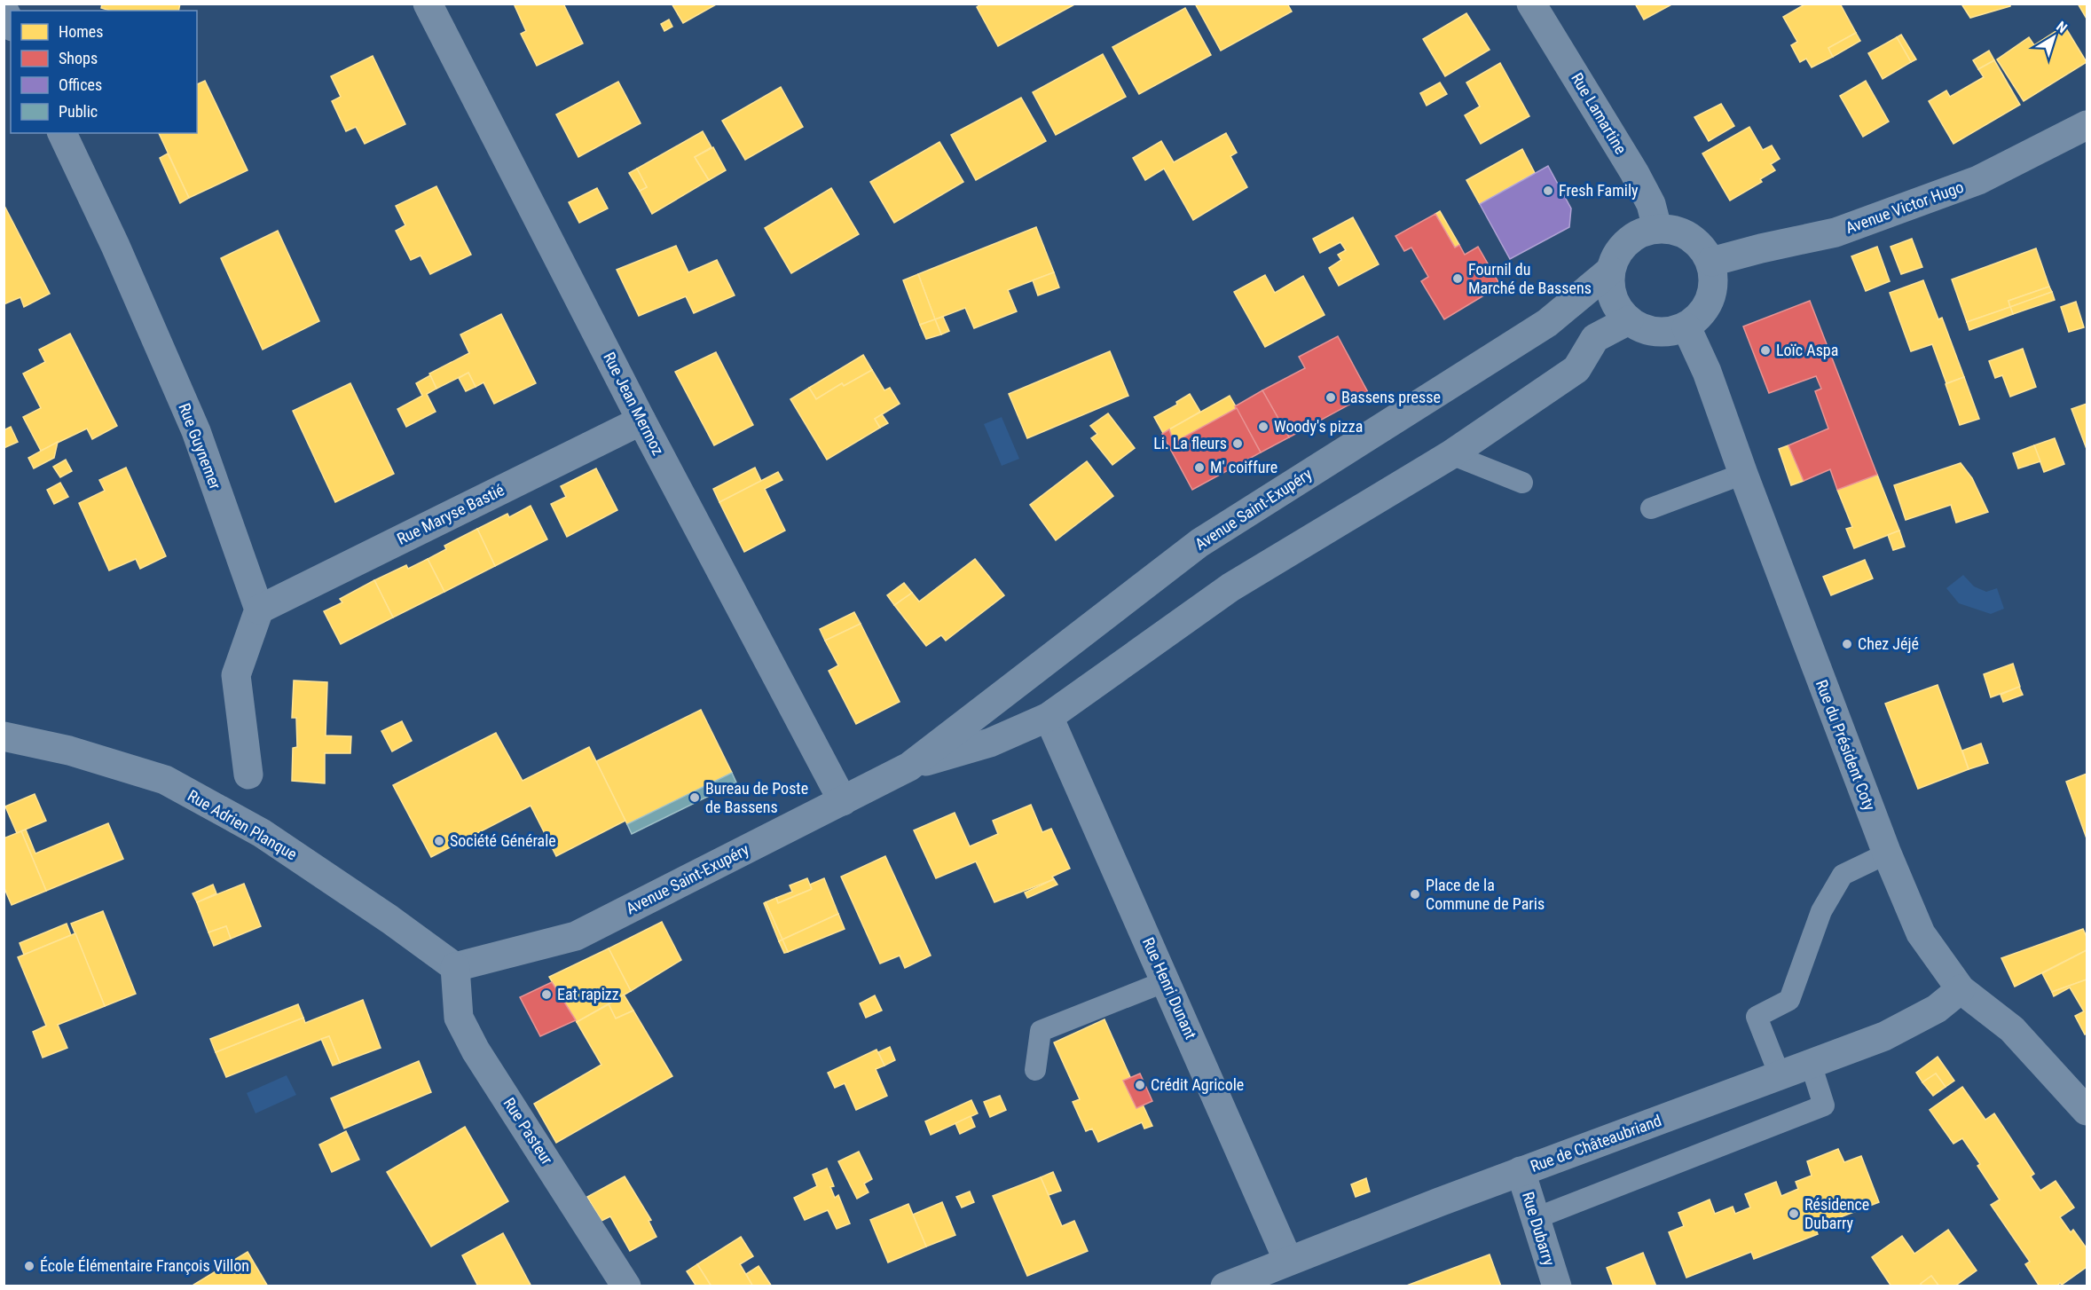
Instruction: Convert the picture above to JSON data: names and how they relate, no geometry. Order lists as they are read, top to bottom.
{
  "streets": {
    "street": [
      "Rue Lamartine",
      "Avenue Victor Hugo",
      "Rue Jean Mermoz",
      "Rue Guynemer",
      "Avenue Saint-Exupéry",
      "Rue Maryse Bastié",
      "Rue du Président Coty",
      "Rue Adrien Planque",
      "Rue Henri Dunant",
      "Rue Pasteur",
      "Rue de Châteaubriand",
      "Rue Dubarry"
    ]
  },
  "crossings": [
    ["Rue Lamartine", "Avenue Victor Hugo"],
    ["Rue Lamartine", "Avenue Saint-Exupéry"],
    ["Rue Lamartine", "Rue du Président Coty"],
    ["Avenue Victor Hugo", "Avenue Saint-Exupéry"],
    ["Avenue Victor Hugo", "Rue du Président Coty"],
    ["Rue Jean Mermoz", "Avenue Saint-Exupéry"],
    ["Rue Jean Mermoz", "Rue Maryse Bastié"],
    ["Rue Guynemer", "Rue Maryse Bastié"],
    ["Avenue Saint-Exupéry", "Rue du Président Coty"],
    ["Avenue Saint-Exupéry", "Rue Adrien Planque"],
    ["Avenue Saint-Exupéry", "Rue Henri Dunant"],
    ["Avenue Saint-Exupéry", "Rue Pasteur"],
    ["Rue du Président Coty", "Rue de Châteaubriand"],
    ["Rue Adrien Planque", "Rue Pasteur"],
    ["Rue Henri Dunant", "Rue de Châteaubriand"],
    ["Rue de Châteaubriand", "Rue Dubarry"]
  ],
  "places": [
    "Fresh Family",
    "Fournil du Marché de Bassens",
    "Loïc Aspa",
    "Bassens presse",
    "Woody's pizza",
    "Li. La fleurs",
    "M' coiffure",
    "Chez Jéjé",
    "Bureau de Poste de Bassens",
    "Société Générale",
    "Place de la Commune de Paris",
    "Eat rapizz",
    "Crédit Agricole",
    "Résidence Dubarry",
    "École Élémentaire François Villon"
  ],
  "legend": [
    "Homes",
    "Shops",
    "Offices",
    "Public"
  ],
  "north": "top right"
}
